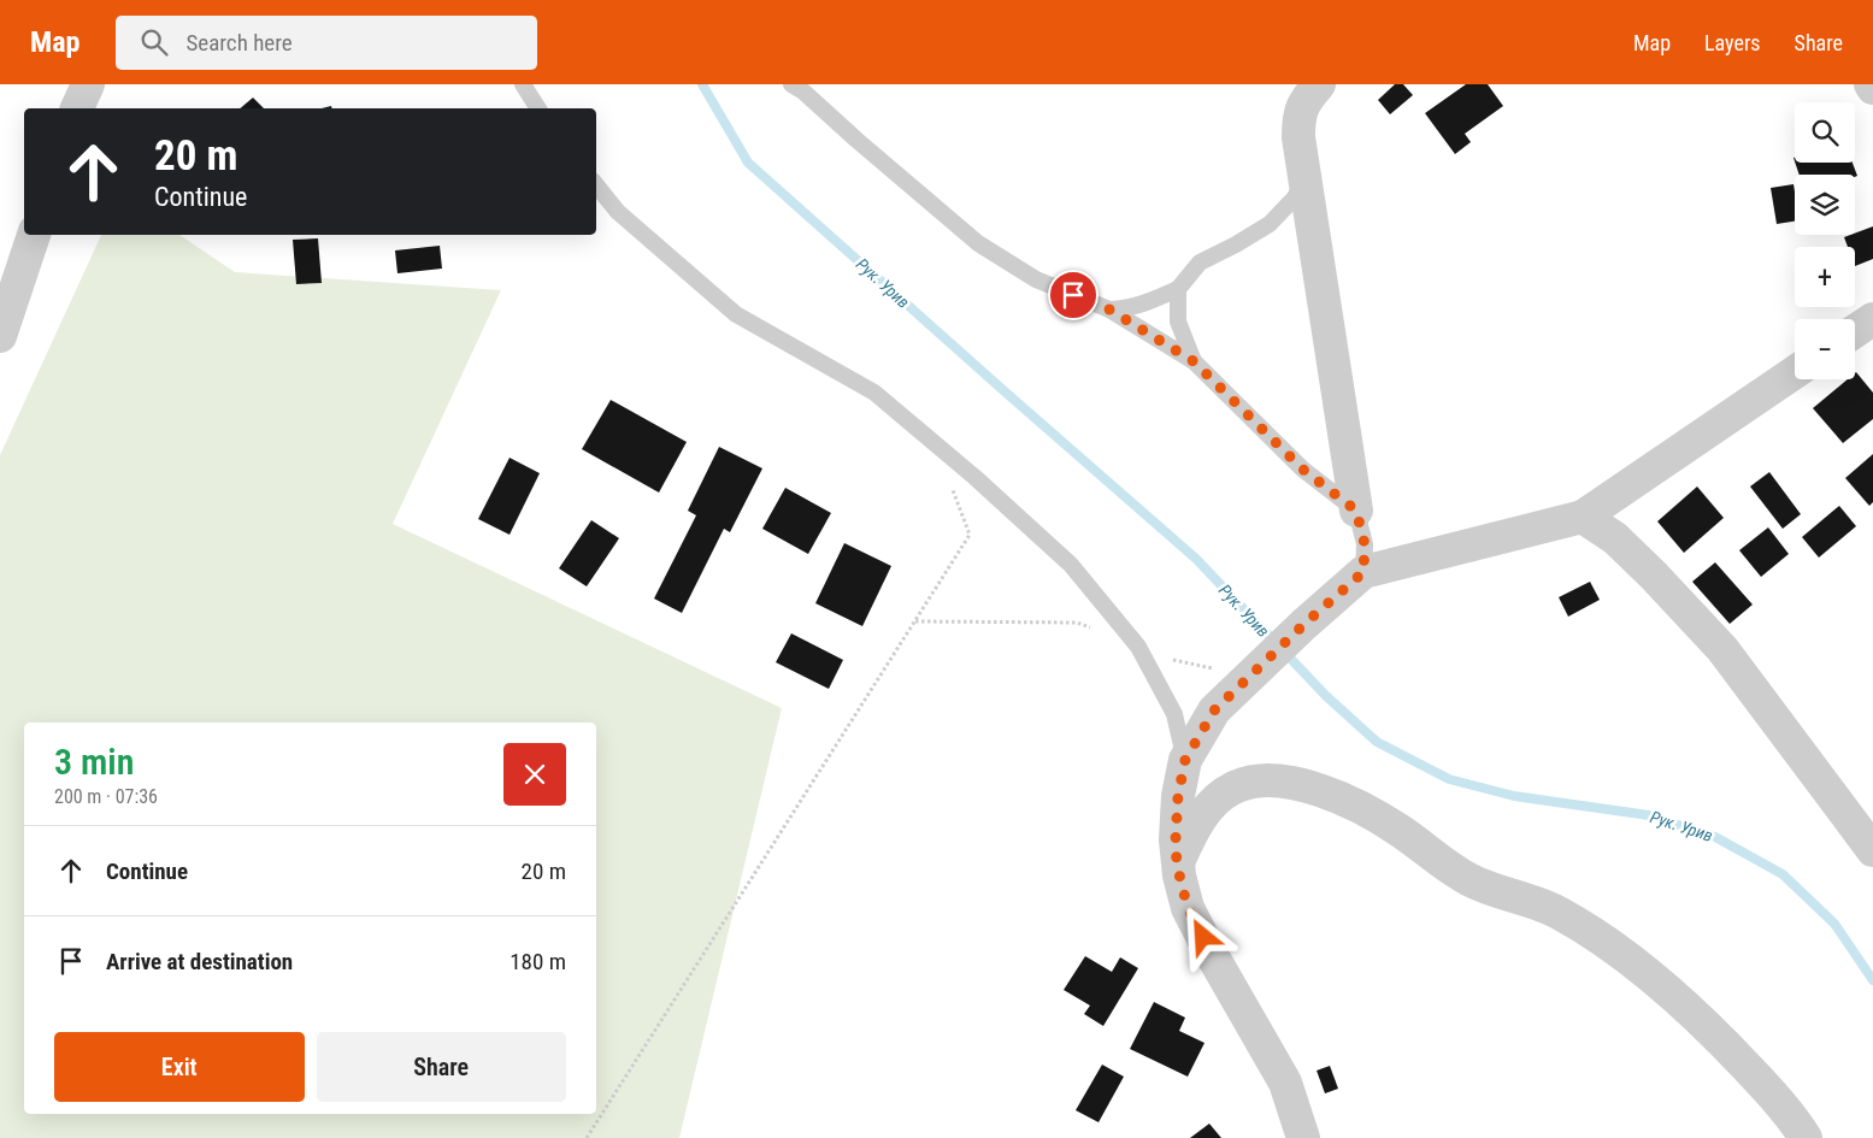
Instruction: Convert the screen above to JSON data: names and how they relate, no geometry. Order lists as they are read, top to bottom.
{
  "water": ["Рук. Урив"],
  "page": {
    "header": "Map",
    "search": "Search here",
    "nav": ["Map", "Layers", "Share"],
    "map_buttons": ["+", "−"],
    "turn": ["20 m", "Continue"],
    "heading": ["3 min", "200 m · 07:36"],
    "list": [
      {
        "name": "Continue",
        "value": "20 m"
      },
      {
        "name": "Arrive at destination",
        "value": "180 m"
      }
    ],
    "buttons": ["Exit", "Share"]
  }
}
